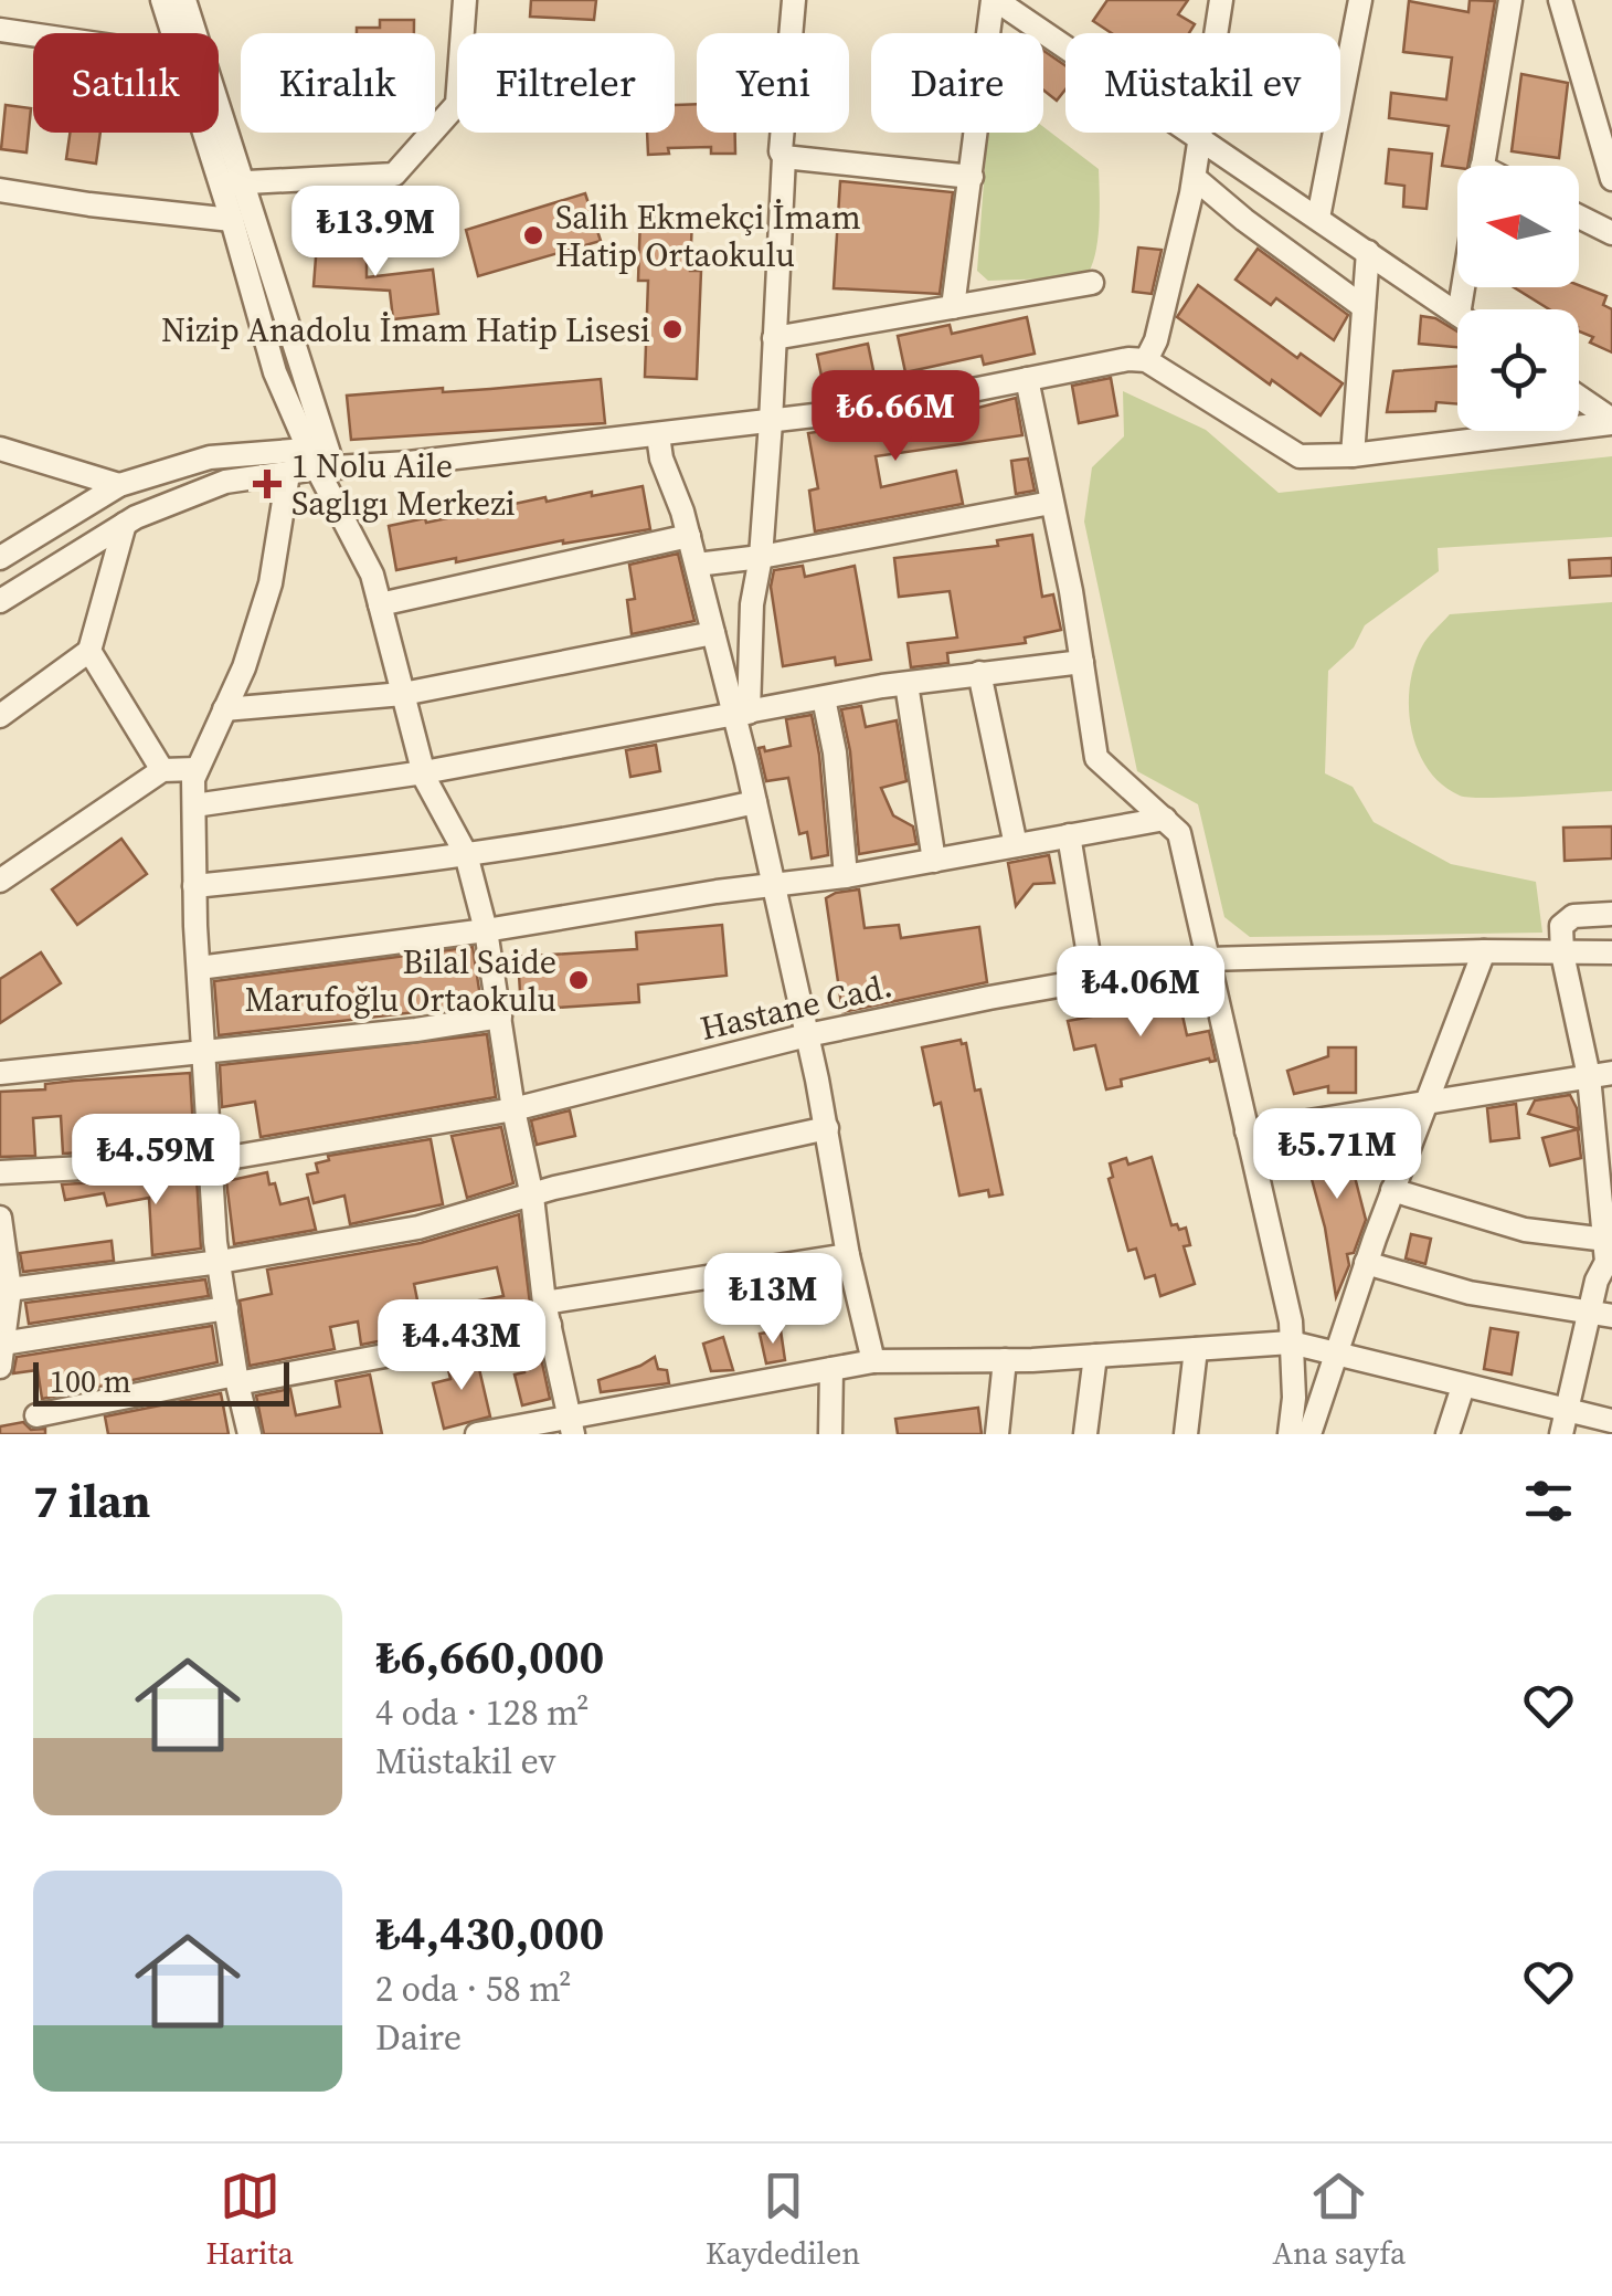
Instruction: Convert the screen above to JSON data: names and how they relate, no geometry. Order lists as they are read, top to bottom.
{
  "streets": {
    "street": ["Hastane Cad."]
  },
  "places": {
    "other": ["Salih Ekmekçi İmam Hatip Ortaokulu", "Nizip Anadolu İmam Hatip Lisesi", "Bilal Saide Marufoğlu Ortaokulu"],
    "health": ["1 Nolu Aile Saglıgı Merkezi"]
  },
  "scale_bar": "100 m",
  "north": "left",
  "page": {
    "chip": [
      "Satılık",
      "Kiralık",
      "Filtreler",
      "Yeni",
      "Daire",
      "Müstakil ev"
    ],
    "price": [
      "₺13.9M",
      "₺6.66M",
      "₺4.06M",
      "₺5.71M",
      "₺4.59M",
      "₺13M",
      "₺4.43M"
    ],
    "scale": "100 m",
    "heading": "7 ilan",
    "list": [
      {
        "name": "₺6,660,000",
        "note": "4 oda · 128 m² · Müstakil ev"
      },
      {
        "name": "₺4,430,000",
        "note": "2 oda · 58 m² · Daire"
      }
    ],
    "tabs": ["Harita", "Kaydedilen", "Ana sayfa"]
  }
}
